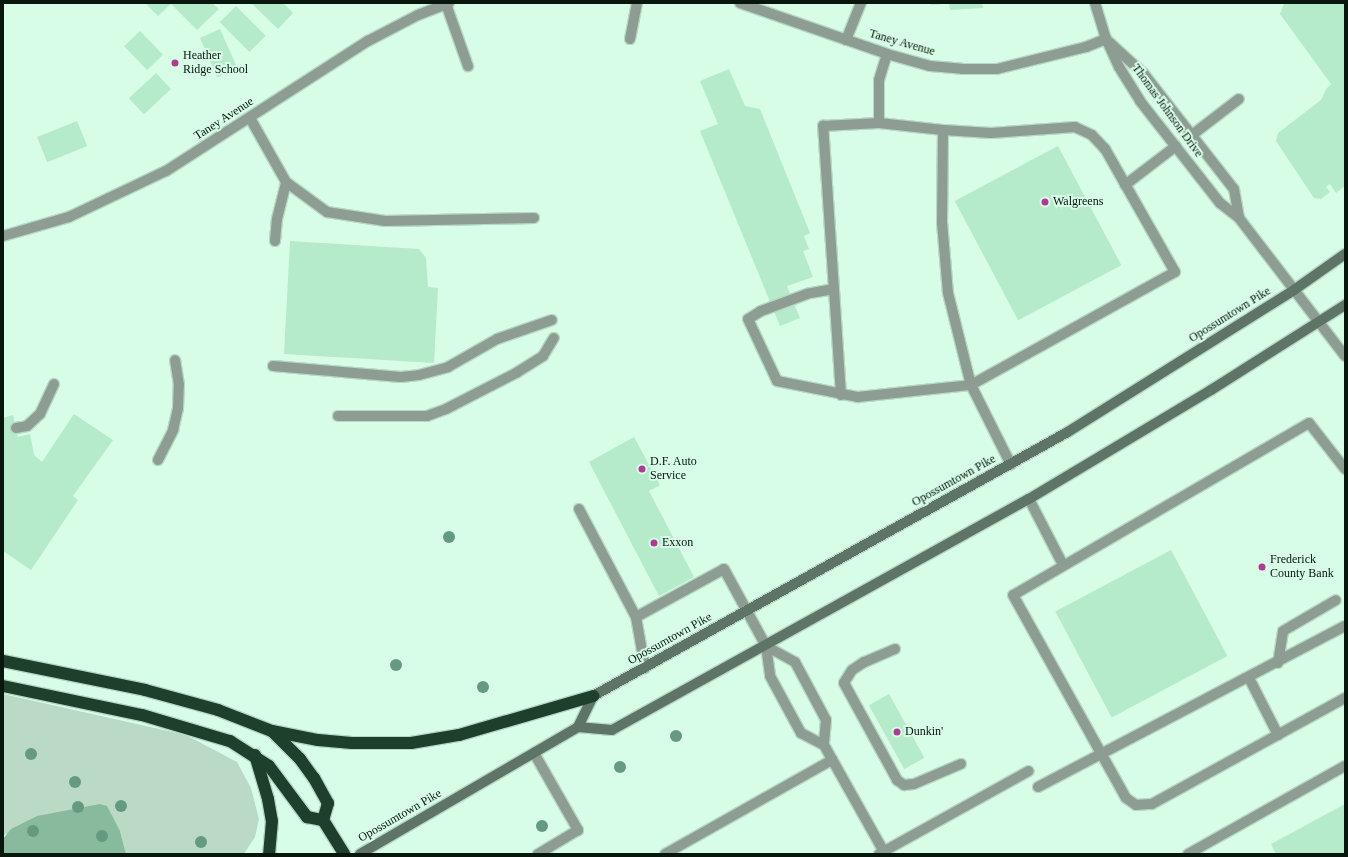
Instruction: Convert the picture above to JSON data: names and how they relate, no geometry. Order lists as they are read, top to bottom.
{
  "streets": {
    "main road": ["Opossumtown Pike"],
    "street": ["Taney Avenue", "Thomas Johnson Drive"]
  },
  "crossings": [
    ["Taney Avenue", "Thomas Johnson Drive"],
    ["Thomas Johnson Drive", "Opossumtown Pike"]
  ],
  "places": [
    "Heather Ridge School",
    "Walgreens",
    "D.F. Auto Service",
    "Exxon",
    "Frederick County Bank",
    "Dunkin'"
  ]
}
